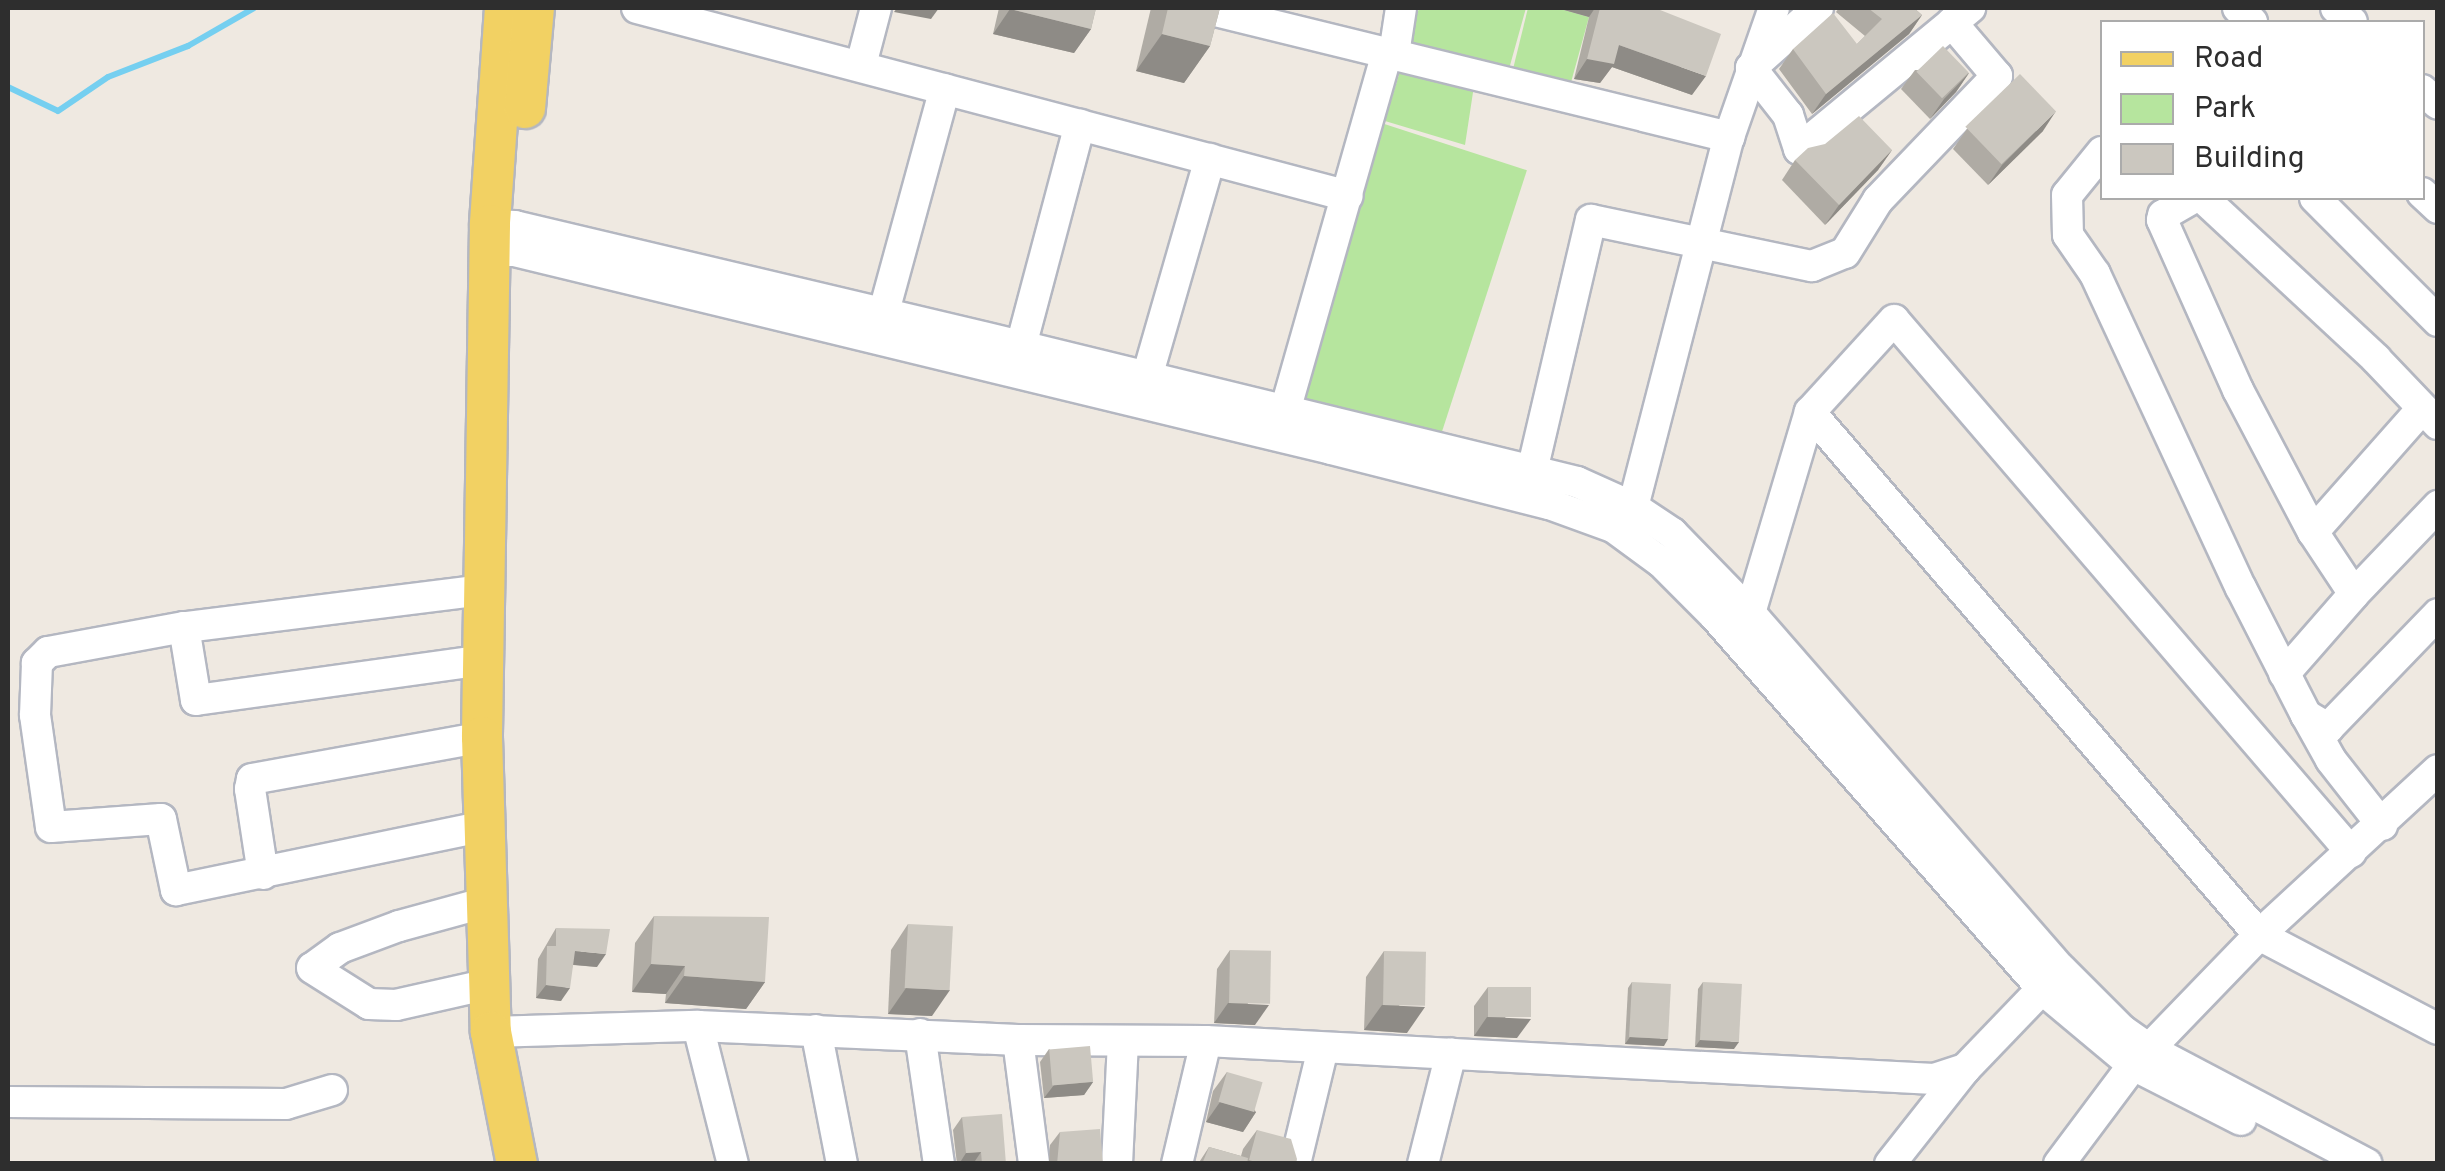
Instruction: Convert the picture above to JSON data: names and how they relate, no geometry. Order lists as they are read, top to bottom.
{
  "legend": ["Road", "Park", "Building"]
}
